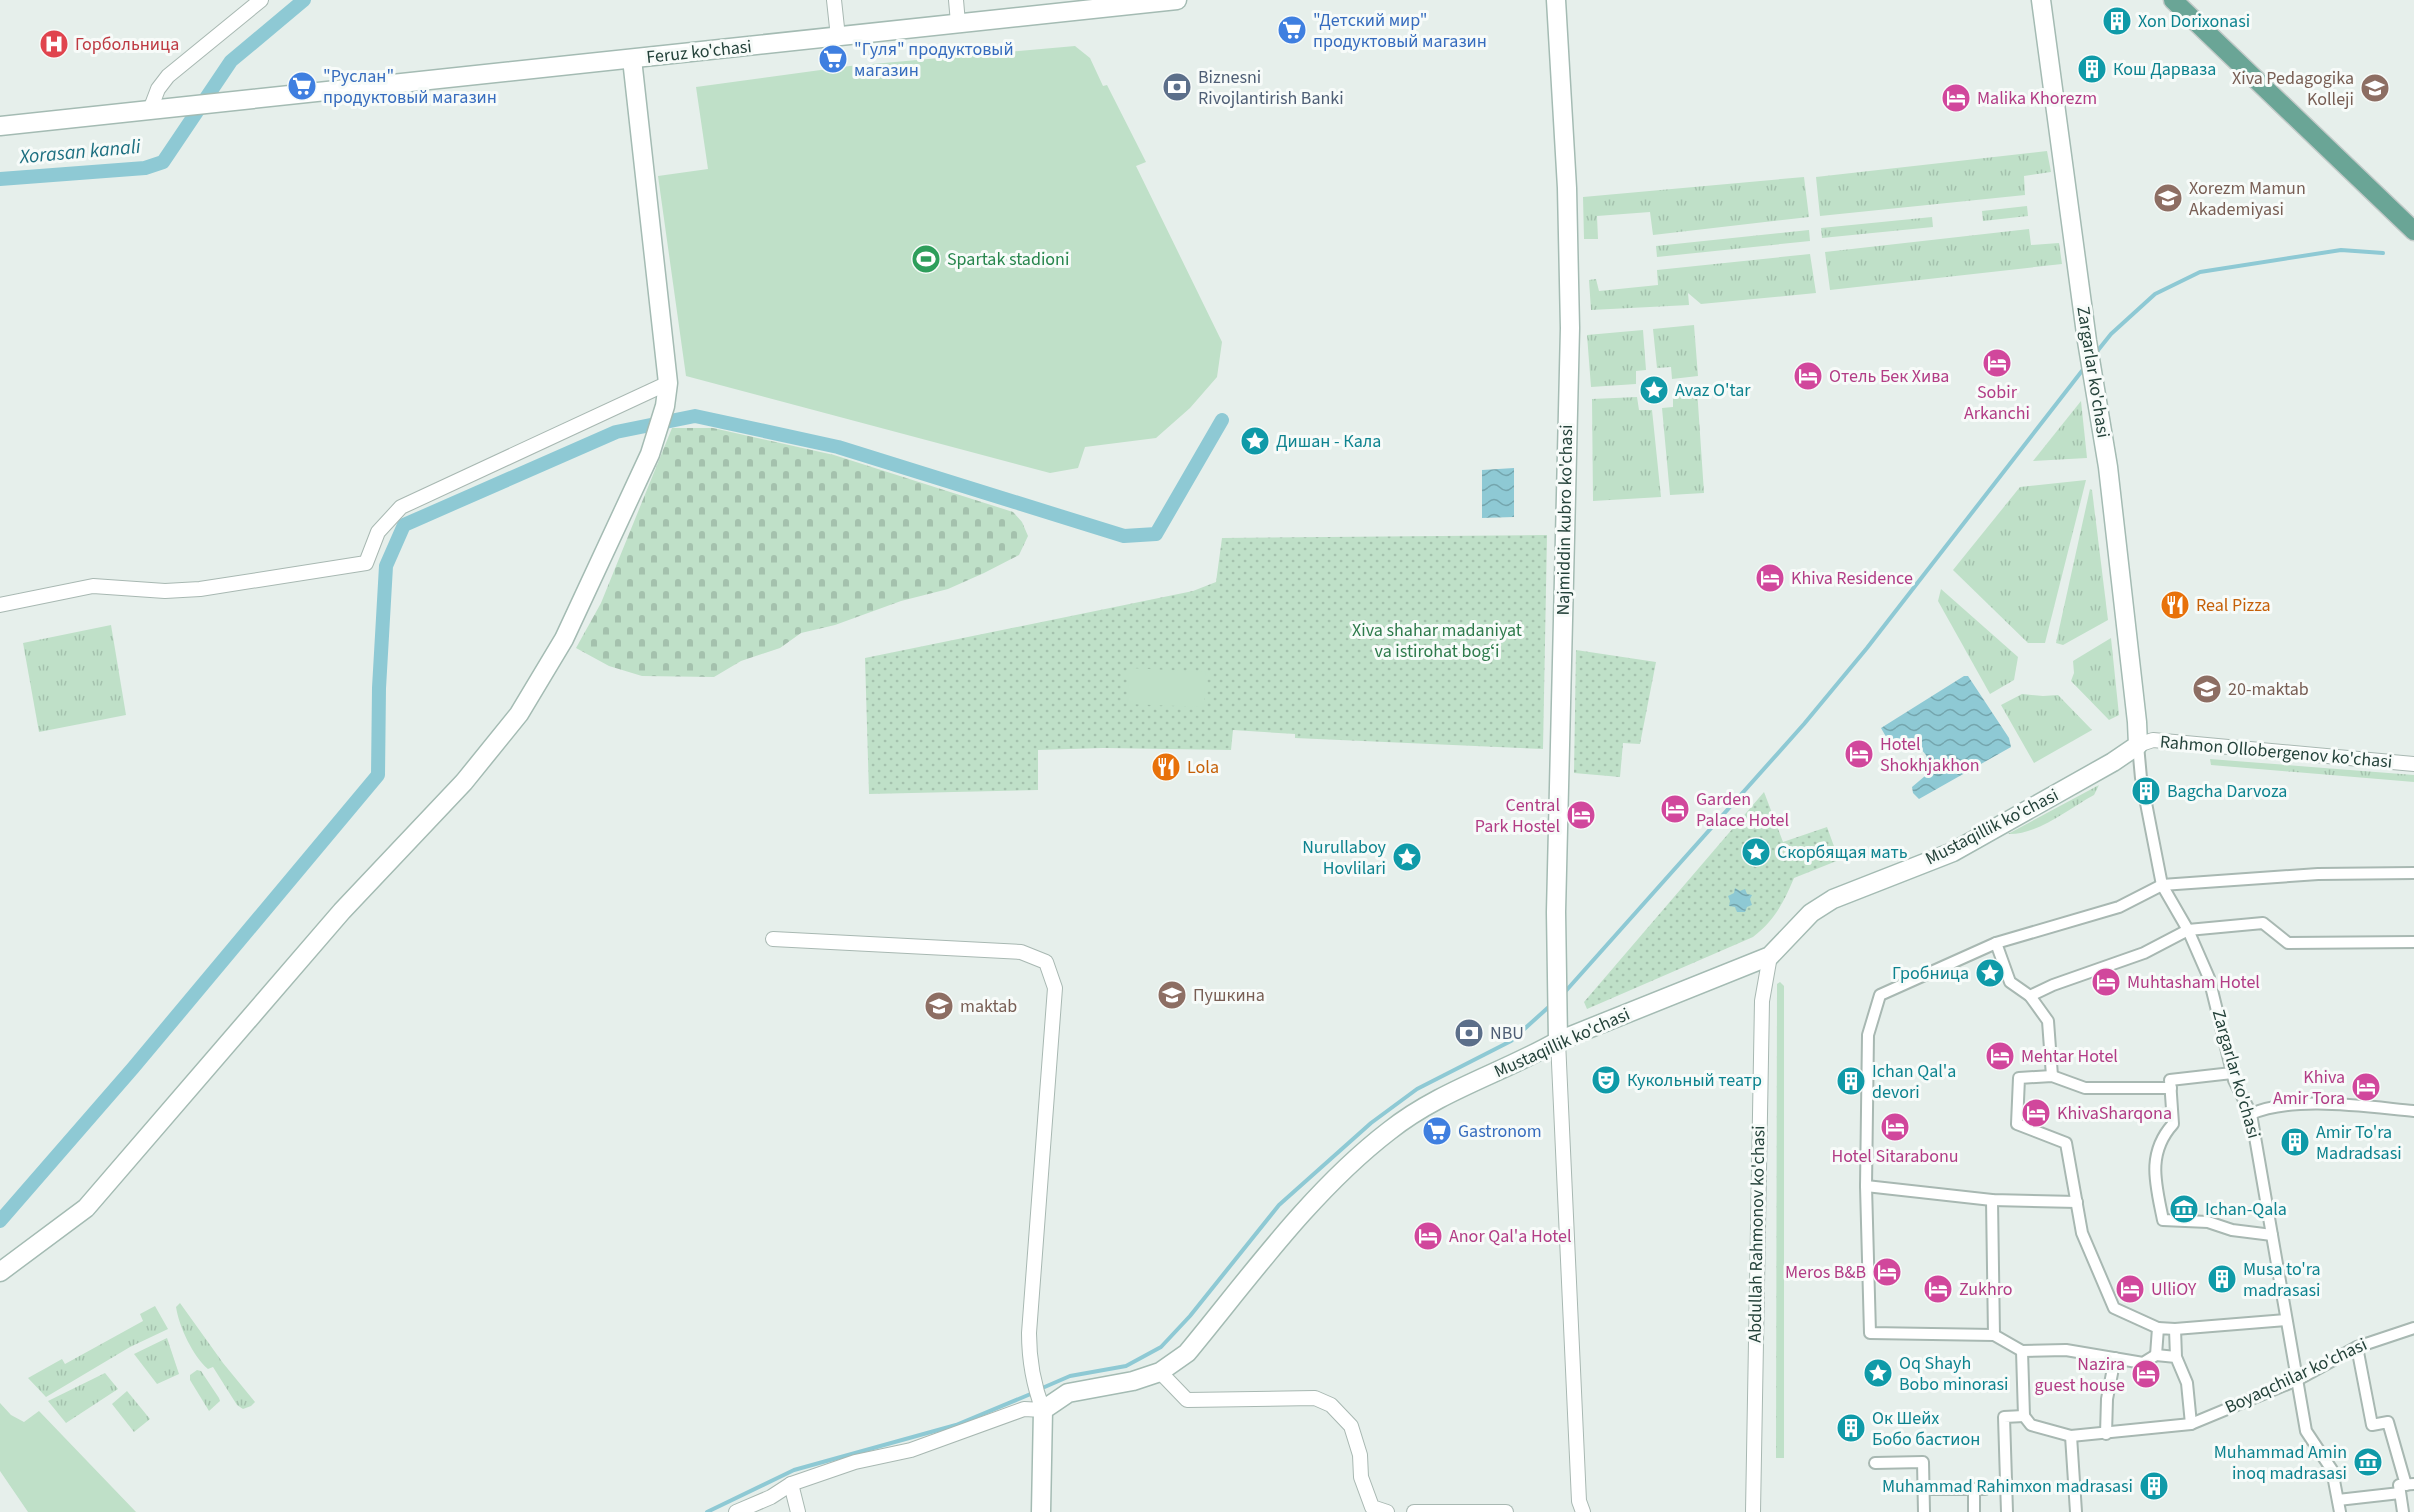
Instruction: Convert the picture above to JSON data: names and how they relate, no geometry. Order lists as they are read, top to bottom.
{
  "streets": {
    "main road": [
      "Feruz ko'chasi",
      "Zargarlar ko'chasi",
      "Najmiddin kubro ko'chasi",
      "Mustaqillik ko'chasi"
    ],
    "street": ["Rahmon Ollobergenov ko'chasi", "Abdullah Rahmonov ko'chasi", "Boyaqchilar ko'chasi"]
  },
  "crossings": [
    ["Zargarlar ko'chasi", "Rahmon Ollobergenov ko'chasi"],
    ["Zargarlar ko'chasi", "Mustaqillik ko'chasi"],
    ["Zargarlar ko'chasi", "Boyaqchilar ko'chasi"],
    ["Najmiddin kubro ko'chasi", "Mustaqillik ko'chasi"],
    ["Rahmon Ollobergenov ko'chasi", "Mustaqillik ko'chasi"],
    ["Mustaqillik ko'chasi", "Abdullah Rahmonov ko'chasi"]
  ],
  "water": ["Xorasan kanali"],
  "parks": ["Xiva shahar madaniyat va istirohat bogʻi"],
  "places": {
    "building": [
      "Xon Dorixonasi",
      "Кош Дарваза",
      "Bagcha Darvoza",
      "Ichan Qal'a devori",
      "Amir To'ra Madradsasi",
      "Musa to'ra madrasasi",
      "Ок Шейх Бобо бастион",
      "Muhammad Rahimxon madrasasi"
    ],
    "supermarket": [
      "\"Детский мир\" продуктовый магазин",
      "\"Гуля\" продуктовый магазин",
      "\"Руслан\" продуктовый магазин",
      "Gastronom"
    ],
    "hospital": ["Горбольница"],
    "bank": ["Biznesni Rivojlantirish Banki", "NBU"],
    "school or university": [
      "Xiva Pedagogika Kolleji",
      "Xorezm Mamun Akademiyasi",
      "20-maktab",
      "Пушкина",
      "maktab"
    ],
    "hotel": [
      "Malika Khorezm",
      "Sobir Arkanchi",
      "Отель Бек Хива",
      "Khiva Residence",
      "Hotel Shokhjakhon",
      "Garden Palace Hotel",
      "Central Park Hostel",
      "Muhtasham Hotel",
      "Mehtar Hotel",
      "Khiva Amir Tora",
      "KhivaSharqona",
      "Hotel Sitarabonu",
      "Anor Qal'a Hotel",
      "Meros B&B",
      "Zukhro",
      "UlliOY",
      "Nazira guest house"
    ],
    "sports": ["Spartak stadioni"],
    "place": [
      "Avaz O'tar",
      "Дишан - Кала",
      "Скорбящая мать",
      "Nurullaboy Hovlilari",
      "Гробница",
      "Oq Shayh Bobo minorasi"
    ],
    "restaurant": ["Real Pizza", "Lola"],
    "theatre": ["Кукольный театр"],
    "museum": ["Ichan-Qala", "Muhammad Amin inoq madrasasi"]
  }
}
